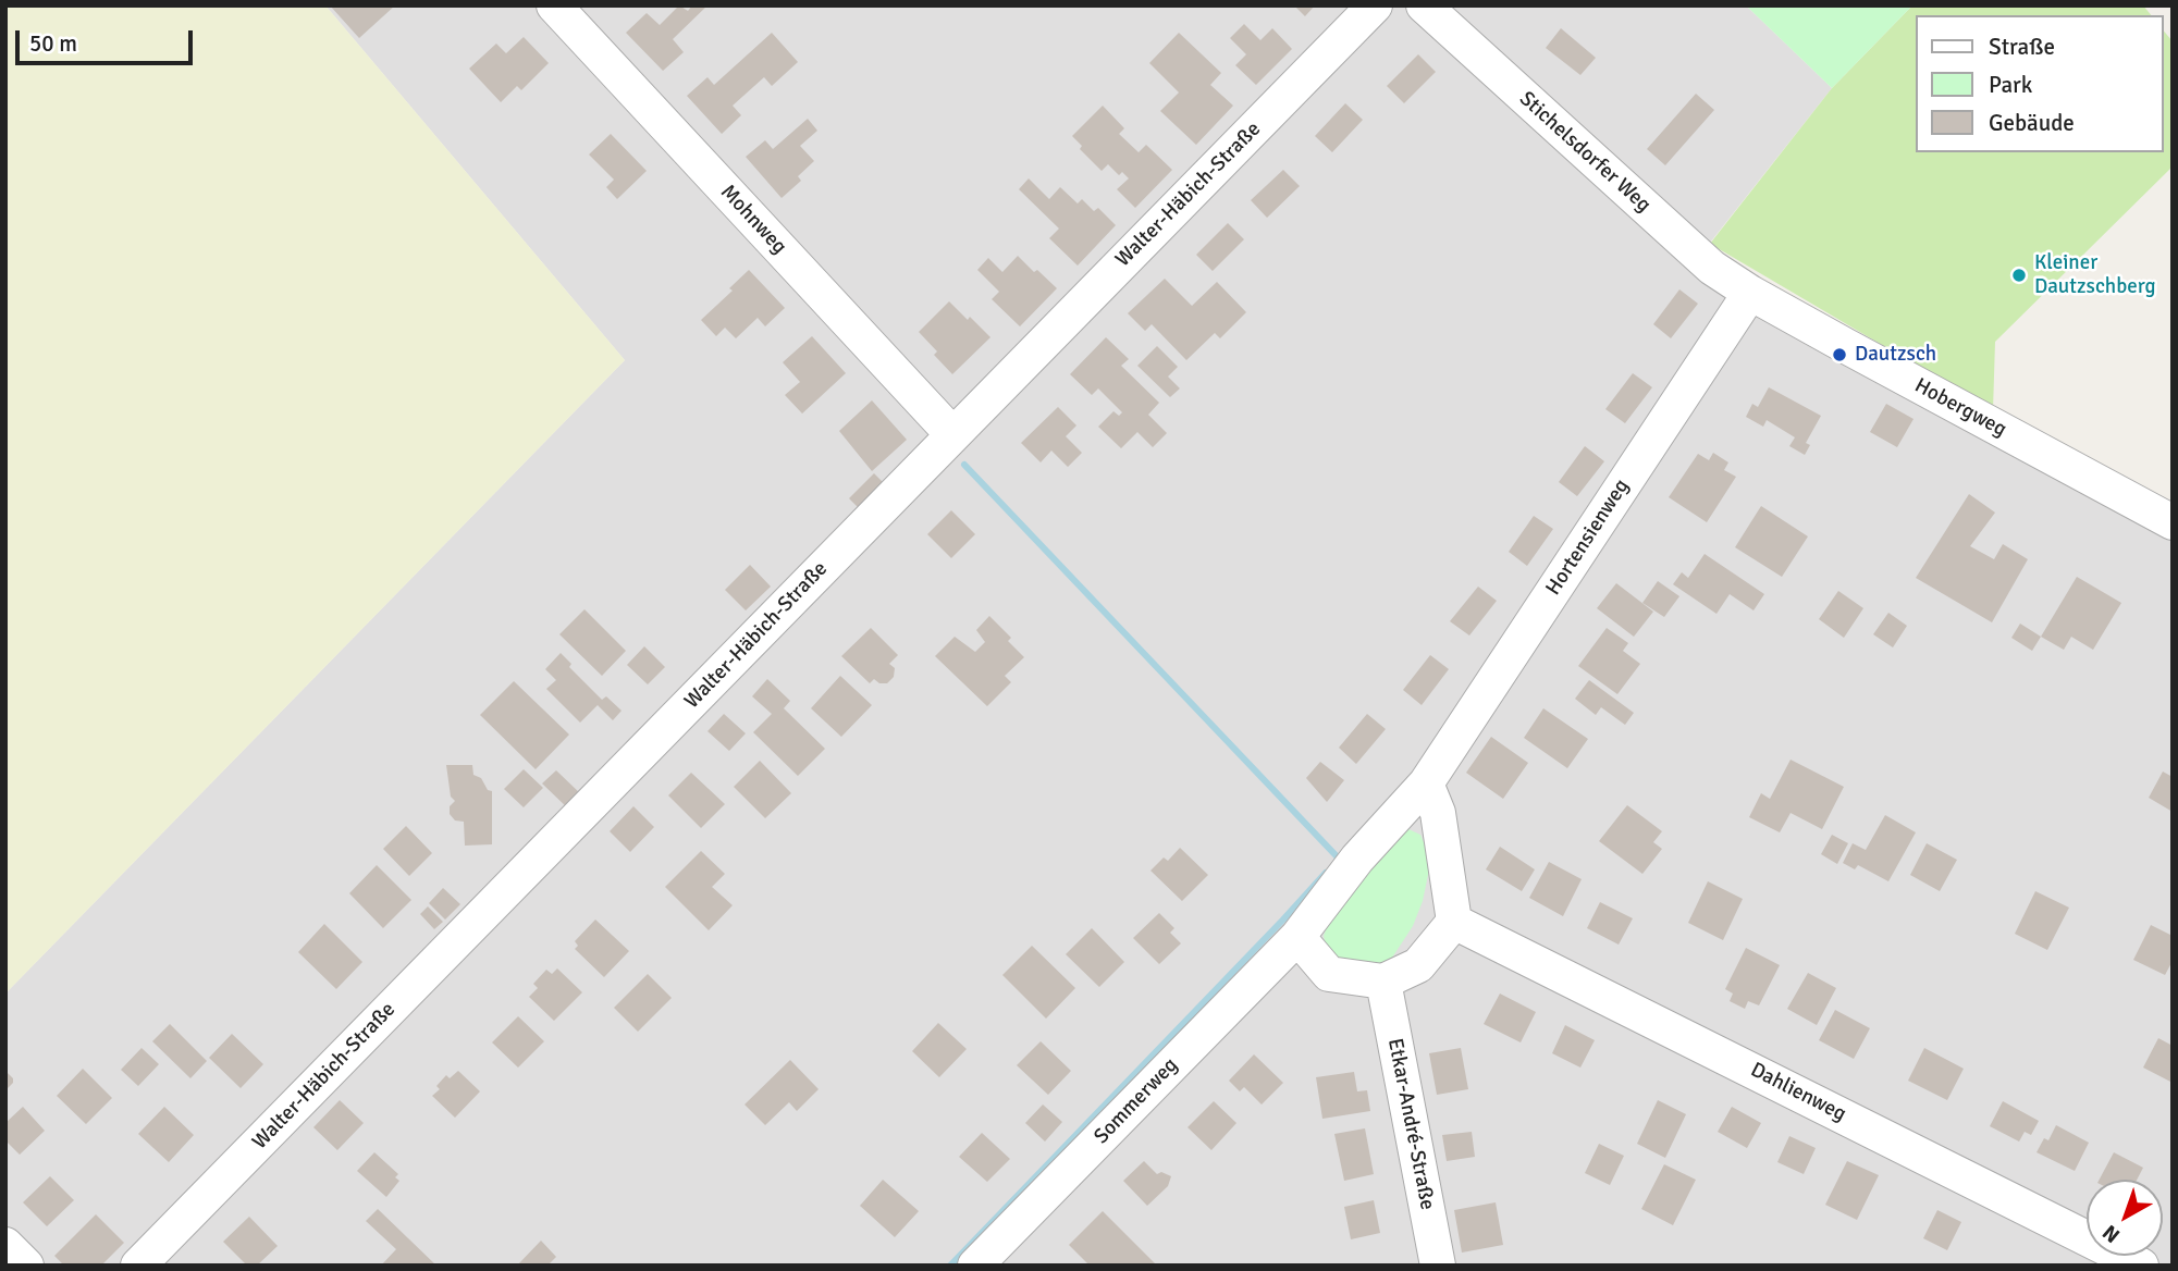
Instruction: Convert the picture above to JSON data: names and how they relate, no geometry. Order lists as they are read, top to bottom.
{
  "streets": {
    "street": [
      "Stichelsdorfer Weg",
      "Walter-Häbich-Straße",
      "Mohnweg",
      "Hobergweg",
      "Hortensienweg",
      "Dahlienweg",
      "Sommerweg",
      "Etkar-André-Straße"
    ]
  },
  "crossings": [
    ["Stichelsdorfer Weg", "Hobergweg"],
    ["Stichelsdorfer Weg", "Hortensienweg"],
    ["Walter-Häbich-Straße", "Mohnweg"],
    ["Hobergweg", "Hortensienweg"],
    ["Hortensienweg", "Sommerweg"]
  ],
  "places": ["Kleiner Dautzschberg", "Dautzsch"],
  "legend": ["Straße", "Park", "Gebäude"],
  "scale_bar": "50 m",
  "north": "bottom left"
}
